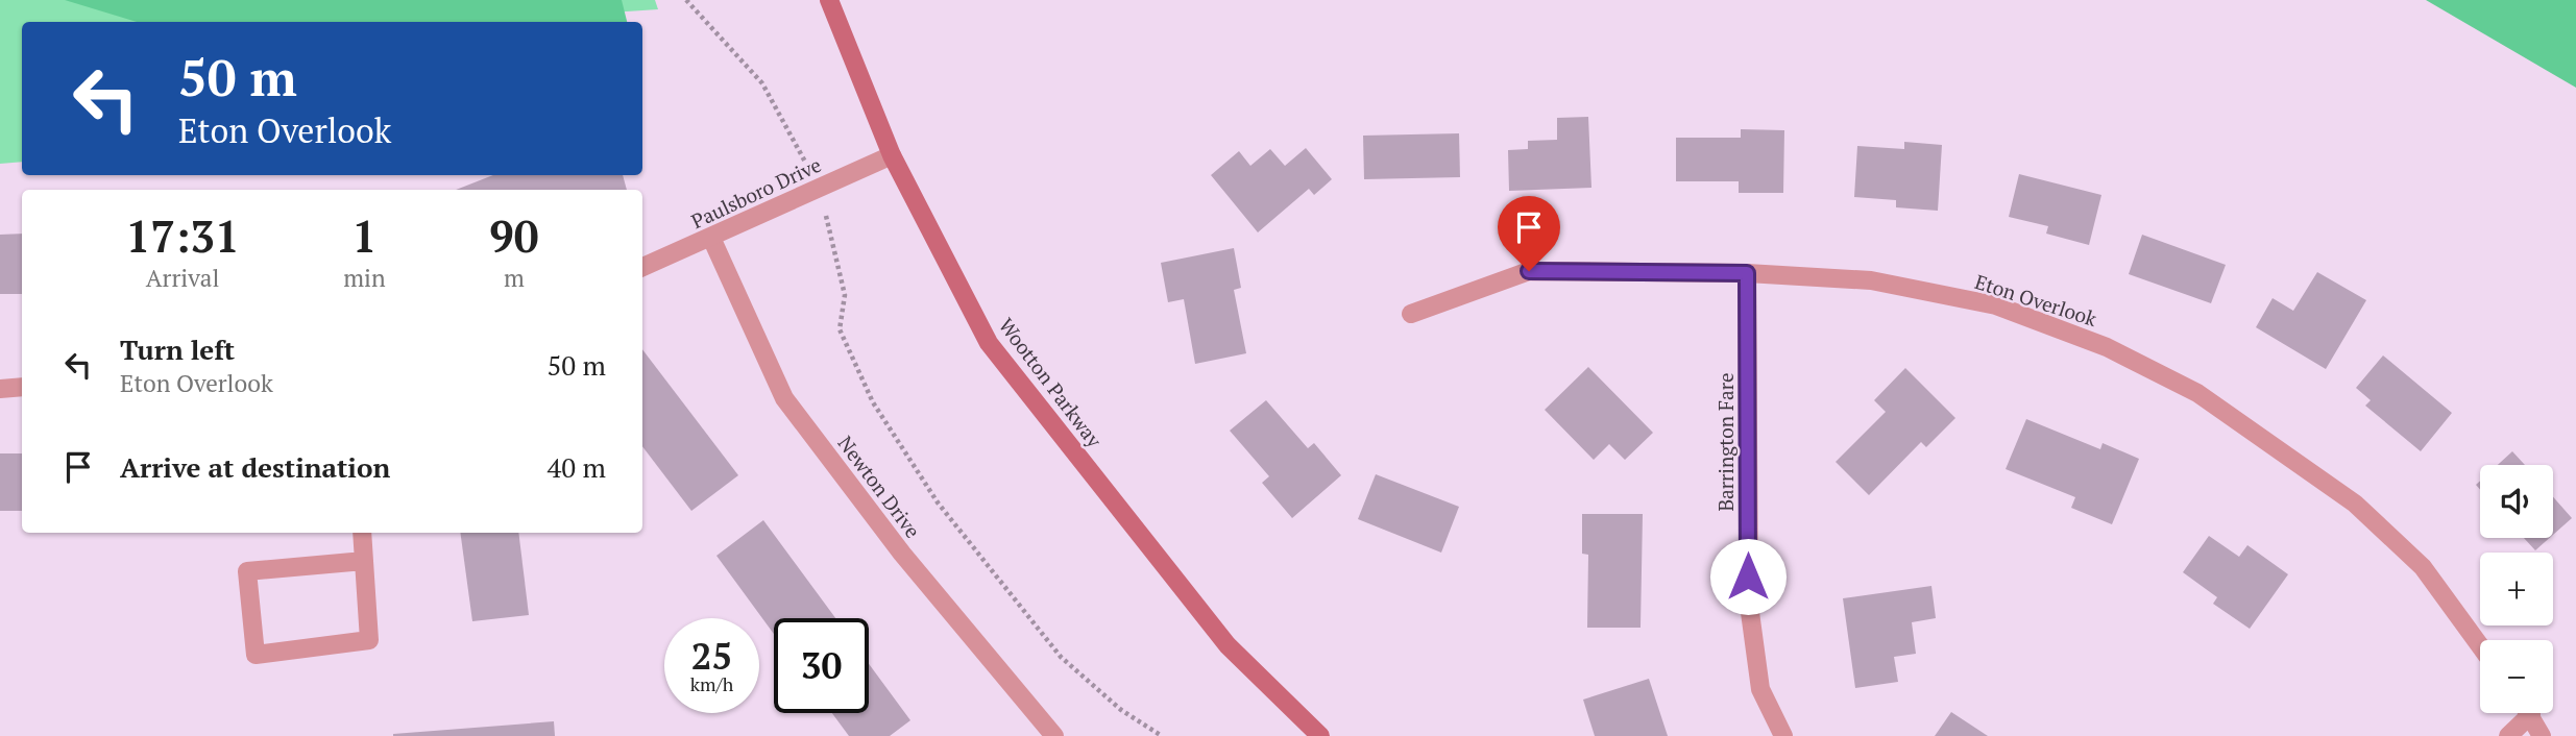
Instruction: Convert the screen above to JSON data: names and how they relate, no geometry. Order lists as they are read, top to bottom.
{
  "streets": {
    "main road": ["Wootton Parkway"],
    "street": [
      "Paulsboro Drive",
      "Eton Overlook",
      "Barrington Fare",
      "Newton Drive"
    ]
  },
  "crossings": [
    ["Paulsboro Drive", "Wootton Parkway"],
    ["Paulsboro Drive", "Newton Drive"],
    ["Eton Overlook", "Barrington Fare"]
  ],
  "page": {
    "turn": ["50 m", "Eton Overlook"],
    "eta": [
      "17:31",
      "Arrival",
      "1",
      "min",
      "90",
      "m"
    ],
    "list": [
      {
        "name": "Turn left",
        "note": "Eton Overlook",
        "value": "50 m"
      },
      {
        "name": "Arrive at destination",
        "value": "40 m"
      }
    ],
    "map_buttons": ["+", "−"],
    "speed": "25 km/h",
    "limit": "30"
  }
}
